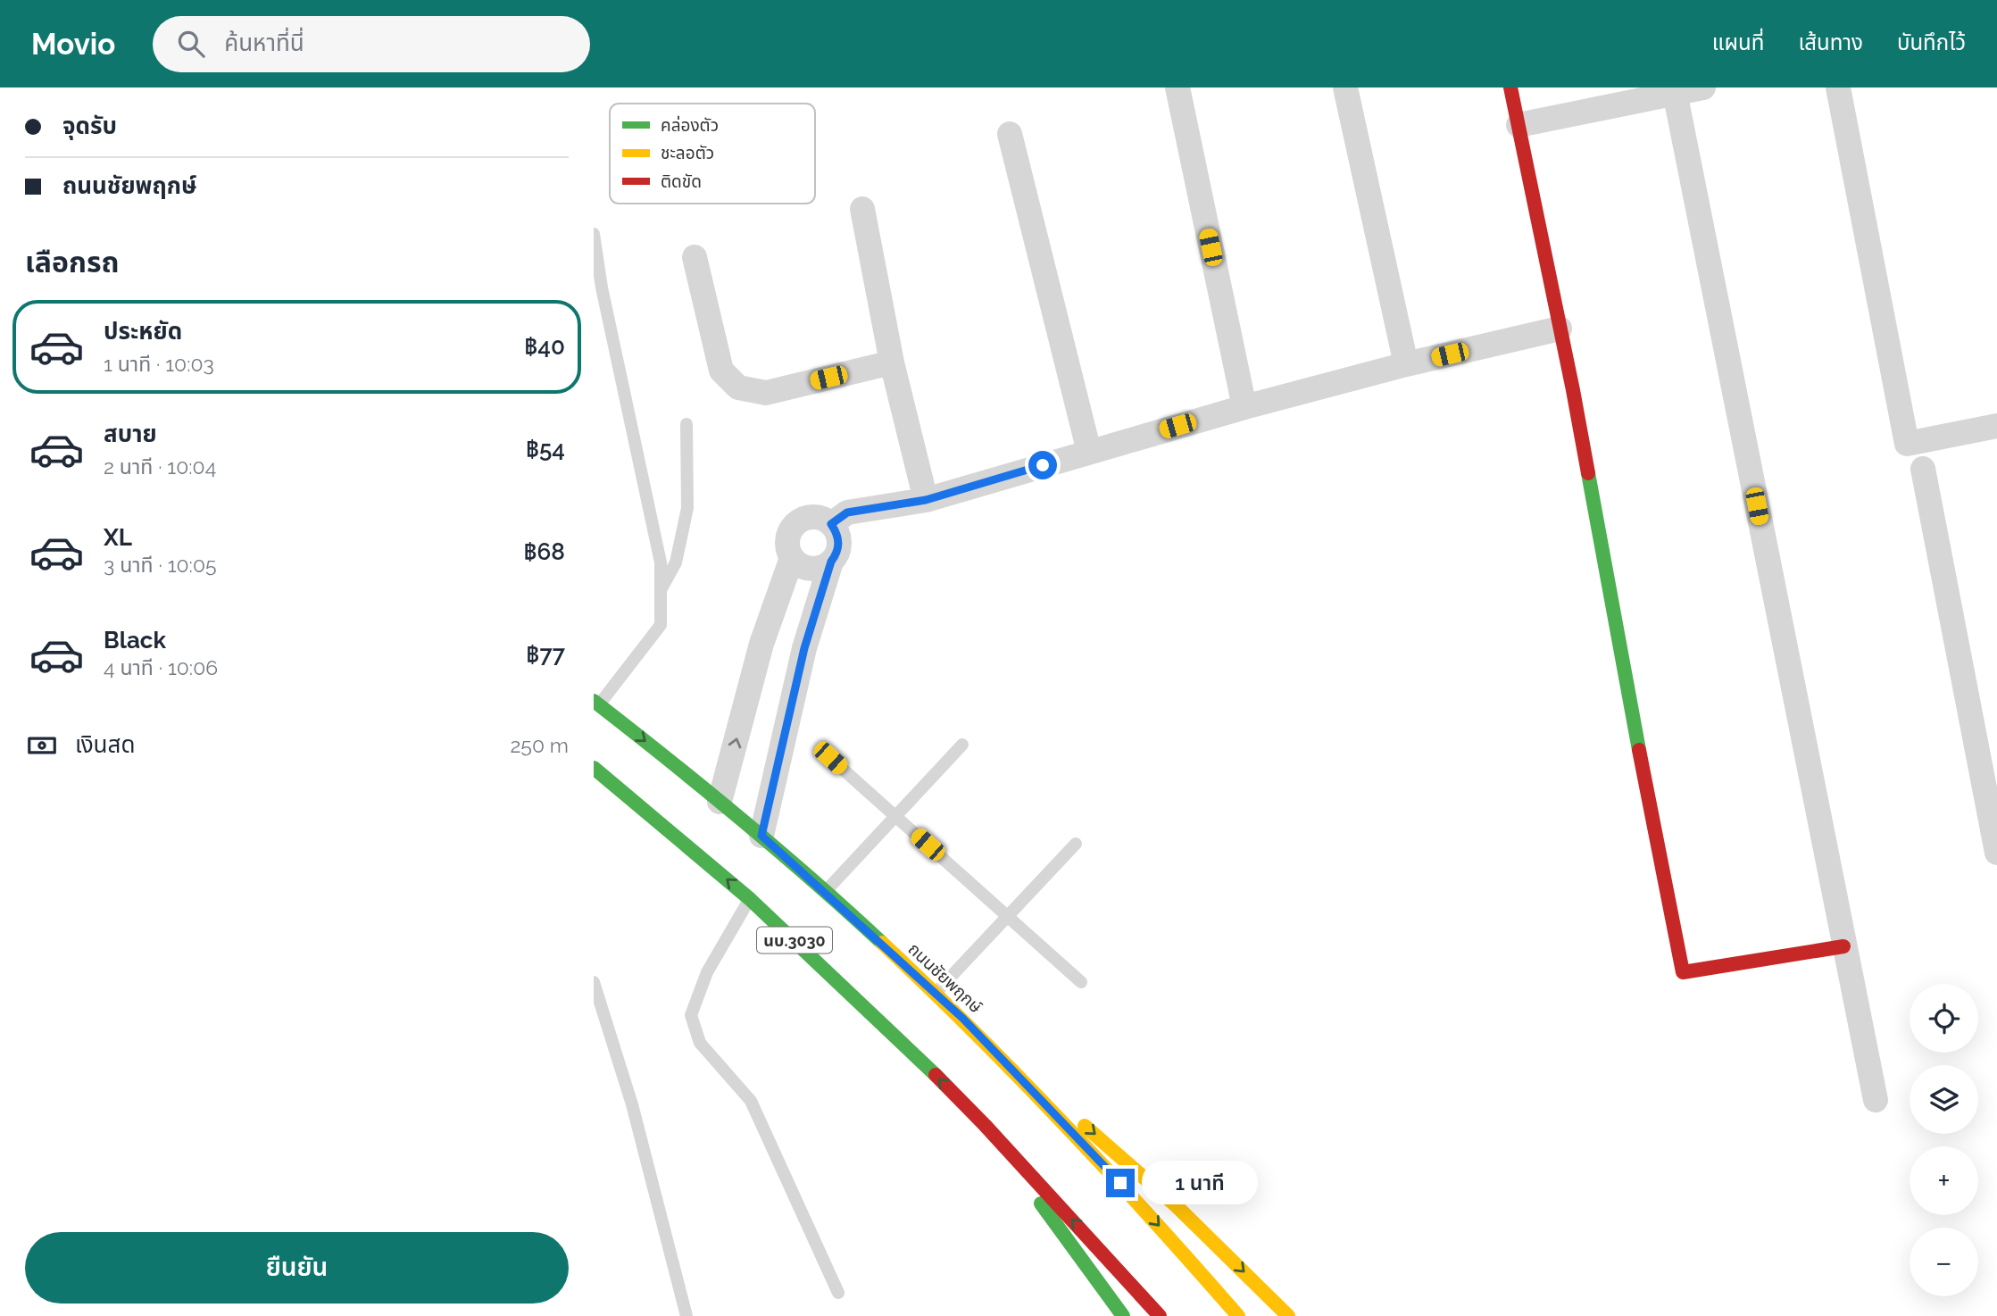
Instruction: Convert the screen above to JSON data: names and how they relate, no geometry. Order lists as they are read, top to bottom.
{
  "streets": {
    "main road": ["นบ.3030", "ถนนชัยพฤกษ์"]
  },
  "legend": ["คล่องตัว", "ชะลอตัว", "ติดขัด"],
  "page": {
    "header": "Movio",
    "search": "ค้นหาที่นี่",
    "nav": ["แผนที่", "เส้นทาง", "บันทึกไว้"],
    "banner": ["จุดรับ", "ถนนชัยพฤกษ์"],
    "heading": "เลือกรถ",
    "list": [
      {
        "name": "ประหยัด",
        "note": "1 นาที · 10:03",
        "value": "฿40"
      },
      {
        "name": "สบาย",
        "note": "2 นาที · 10:04",
        "value": "฿54"
      },
      {
        "name": "XL",
        "note": "3 นาที · 10:05",
        "value": "฿68"
      },
      {
        "name": "Black",
        "note": "4 นาที · 10:06",
        "value": "฿77"
      }
    ],
    "pay": ["เงินสด", "250 m"],
    "map_buttons": ["+", "−"],
    "bubble": "1 นาที",
    "buttons": "ยืนยัน"
  }
}
